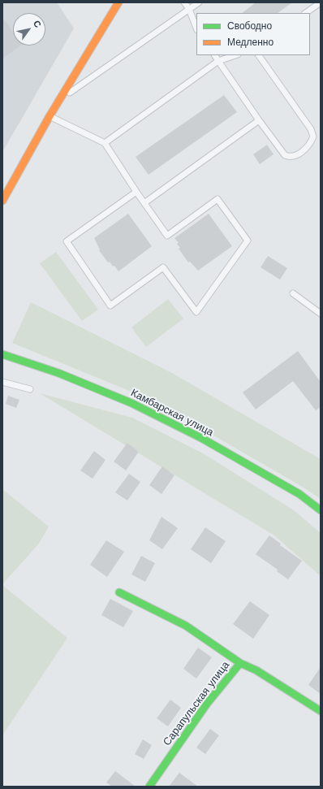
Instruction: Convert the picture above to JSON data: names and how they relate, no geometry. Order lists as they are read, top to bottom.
{
  "streets": {
    "street": ["Камбарская улица", "Сарапульская улица"]
  },
  "legend": ["Свободно", "Медленно"],
  "north": "top right"
}
